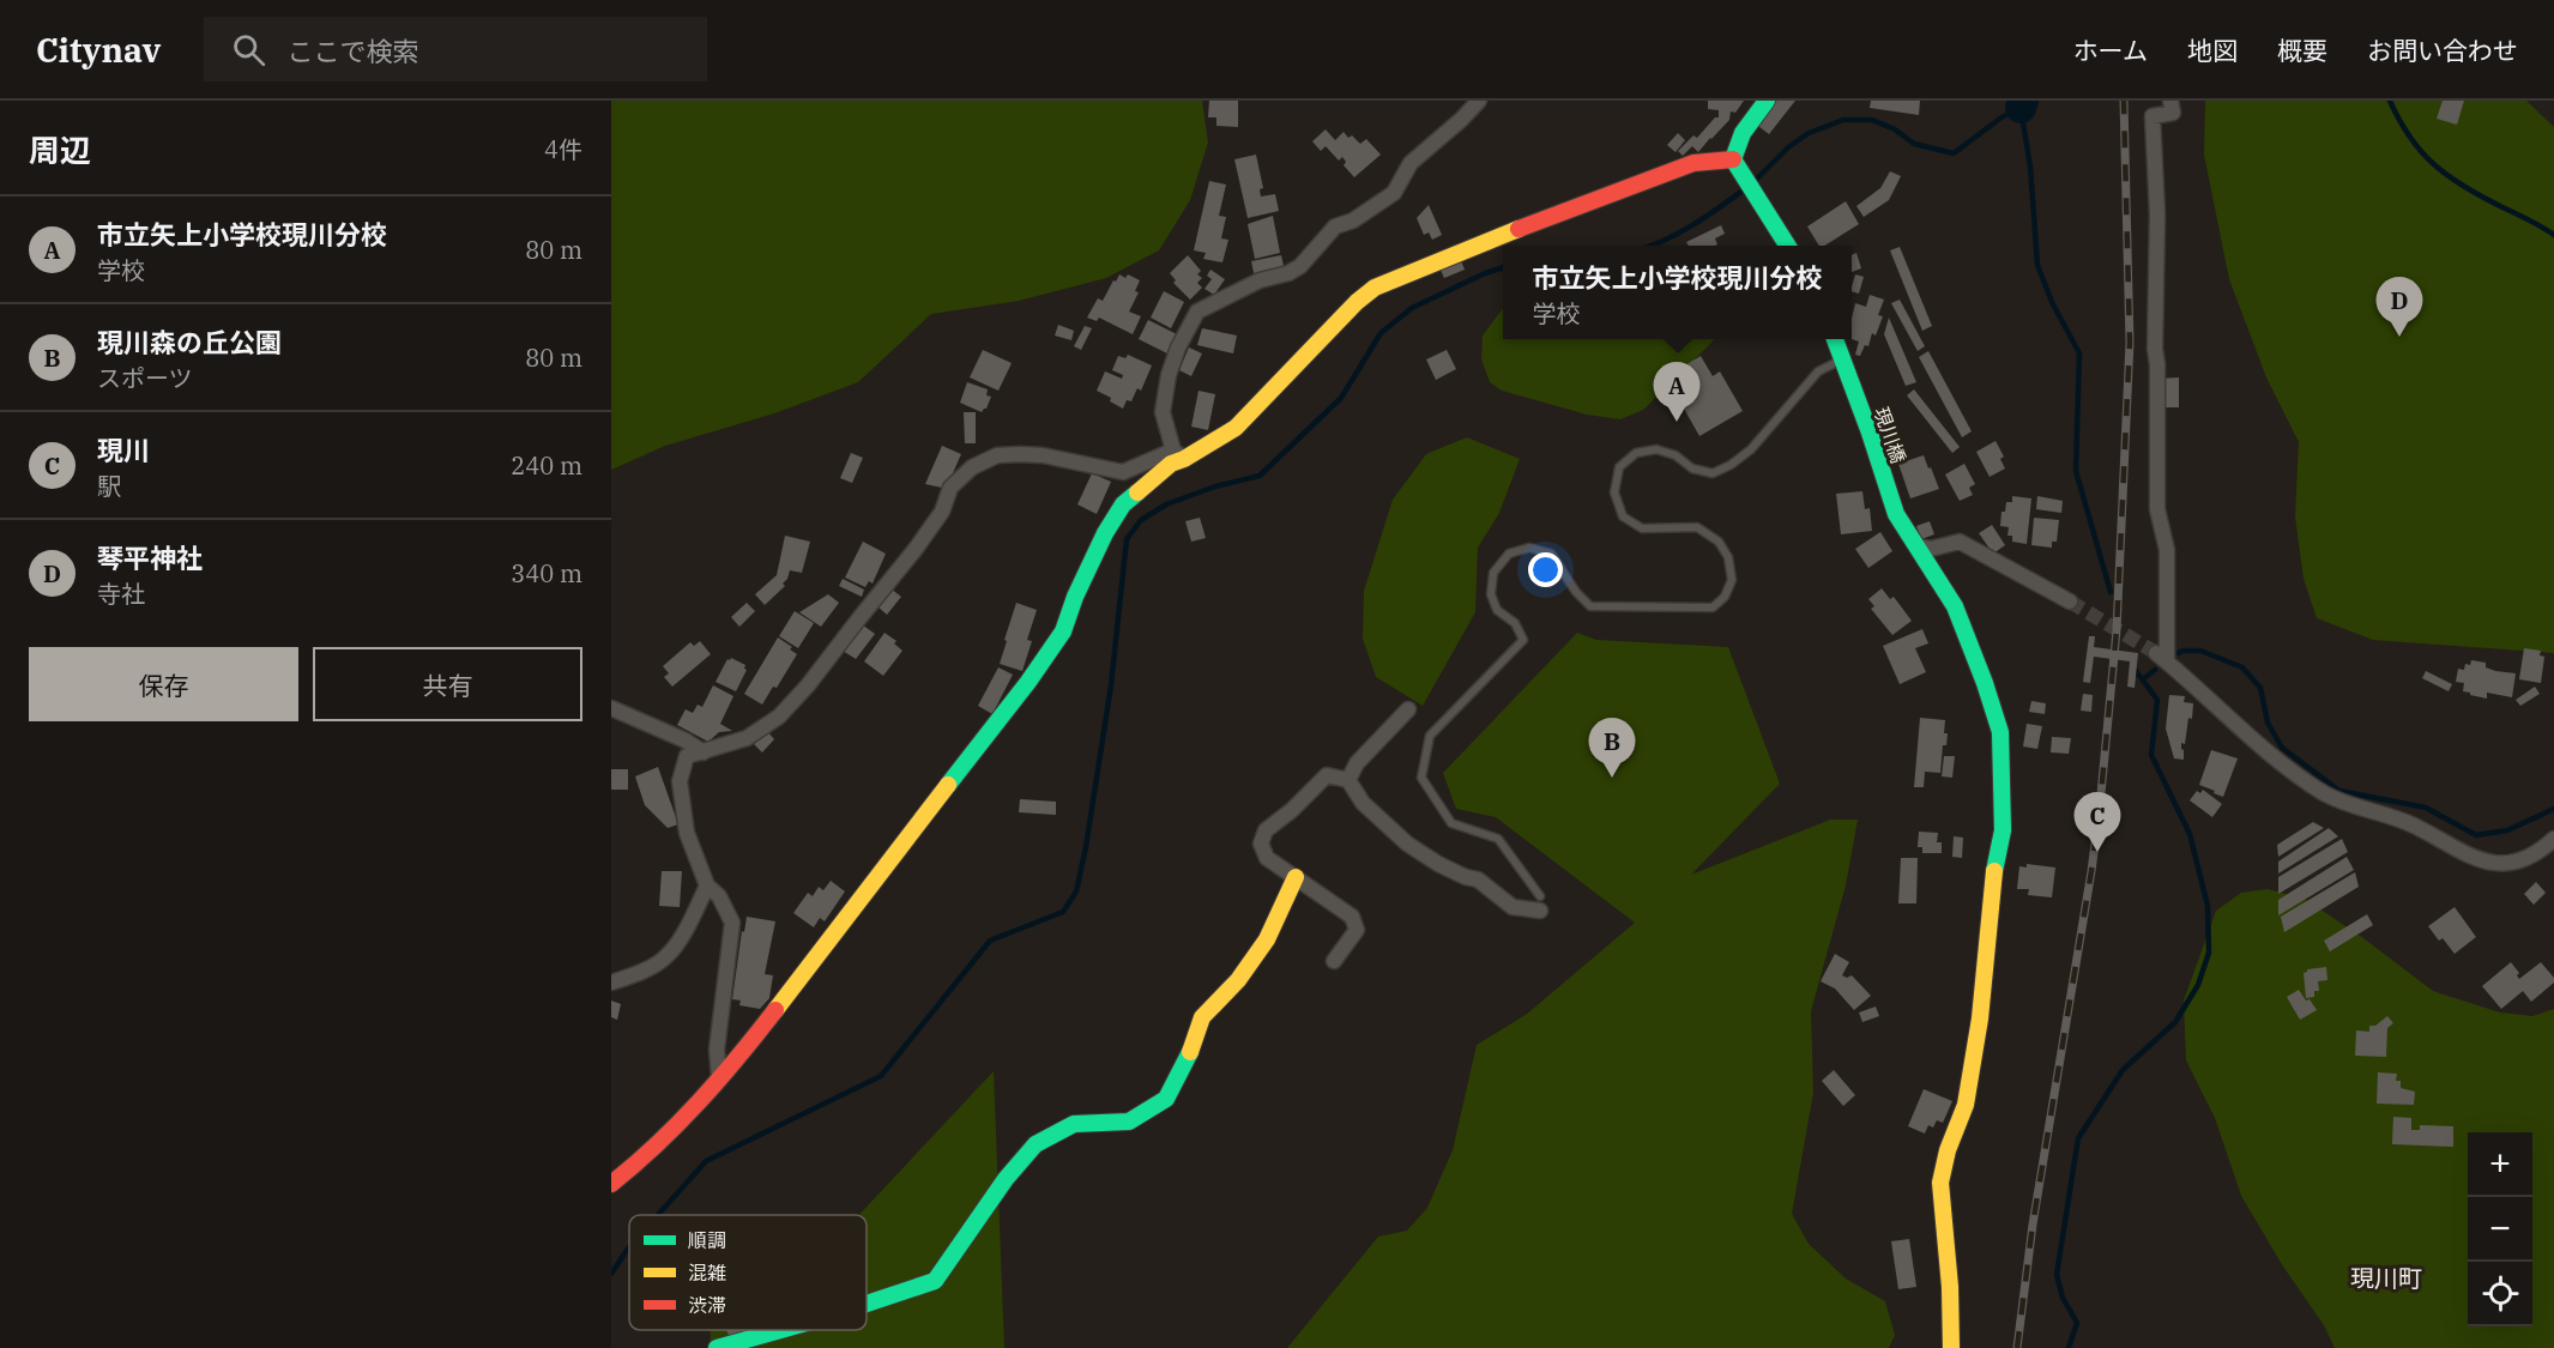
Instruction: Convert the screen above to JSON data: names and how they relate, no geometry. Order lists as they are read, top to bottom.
{
  "streets": {
    "street": ["現川橋"]
  },
  "districts": ["現川町"],
  "legend": ["順調", "混雑", "渋滞"],
  "page": {
    "header": "Citynav",
    "search": "ここで検索",
    "nav": [
      "ホーム",
      "地図",
      "概要",
      "お問い合わせ"
    ],
    "heading": ["周辺", "4件"],
    "list": [
      {
        "mark": "A",
        "name": "市立矢上小学校現川分校",
        "note": "学校",
        "value": "80 m"
      },
      {
        "mark": "B",
        "name": "現川森の丘公園",
        "note": "スポーツ",
        "value": "80 m"
      },
      {
        "mark": "C",
        "name": "現川",
        "note": "駅",
        "value": "240 m"
      },
      {
        "mark": "D",
        "name": "琴平神社",
        "note": "寺社",
        "value": "340 m"
      }
    ],
    "popup": ["市立矢上小学校現川分校", "学校"],
    "pins": [
      "D",
      "A",
      "B",
      "C"
    ],
    "buttons": ["保存", "共有"],
    "map_buttons": ["+", "−"]
  }
}
